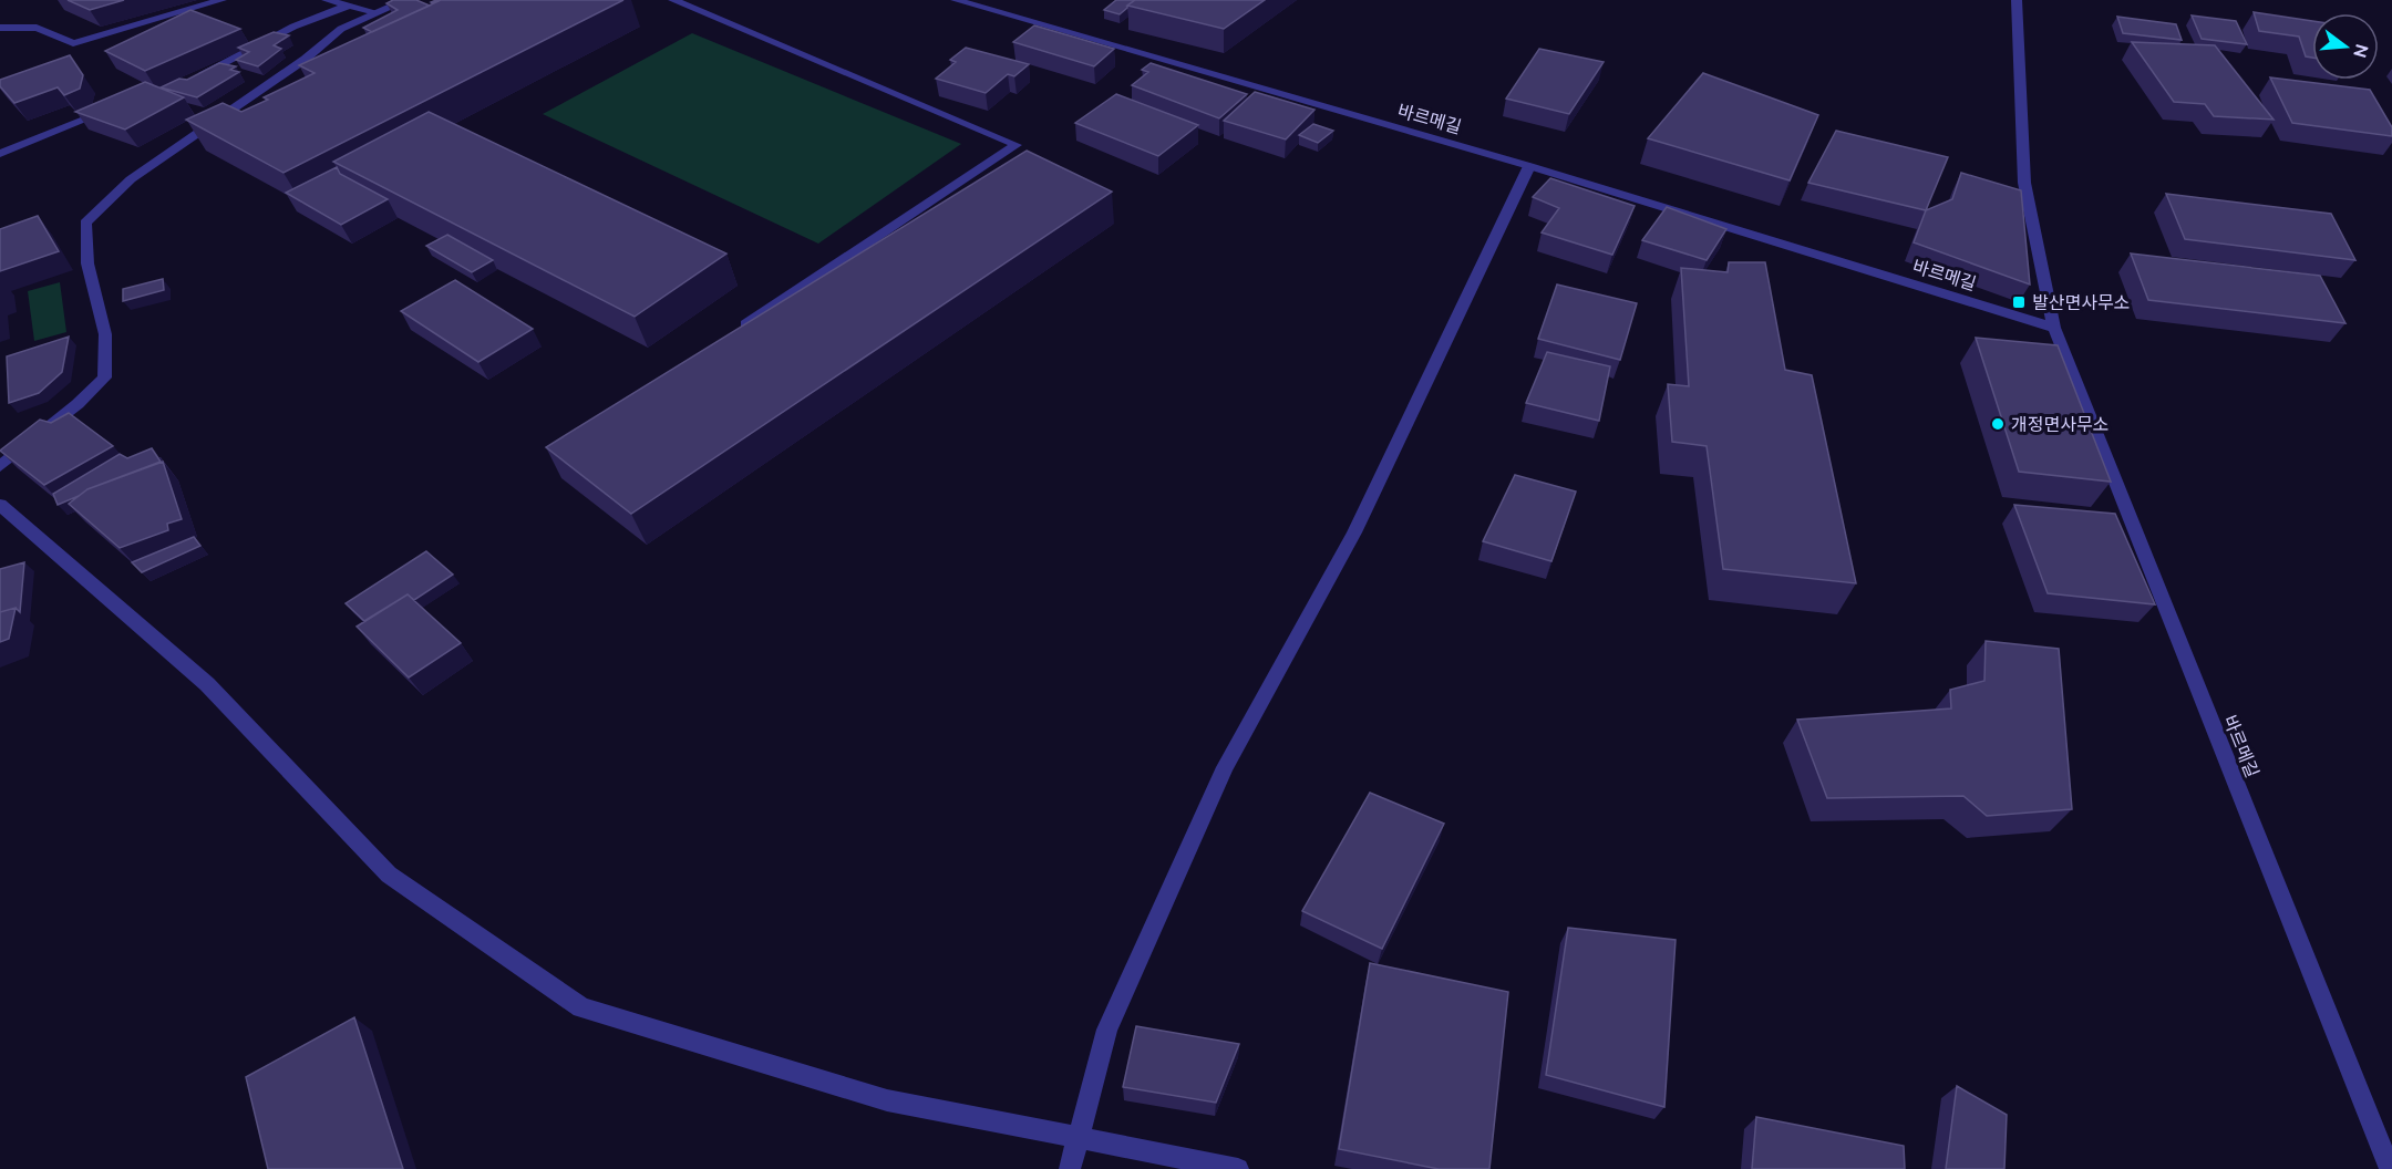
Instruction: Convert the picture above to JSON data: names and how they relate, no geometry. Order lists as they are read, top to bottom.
{
  "streets": {
    "street": ["바르메길"]
  },
  "places": {
    "transit": ["발산면사무소"],
    "other": ["개정면사무소"]
  },
  "north": "right"
}
